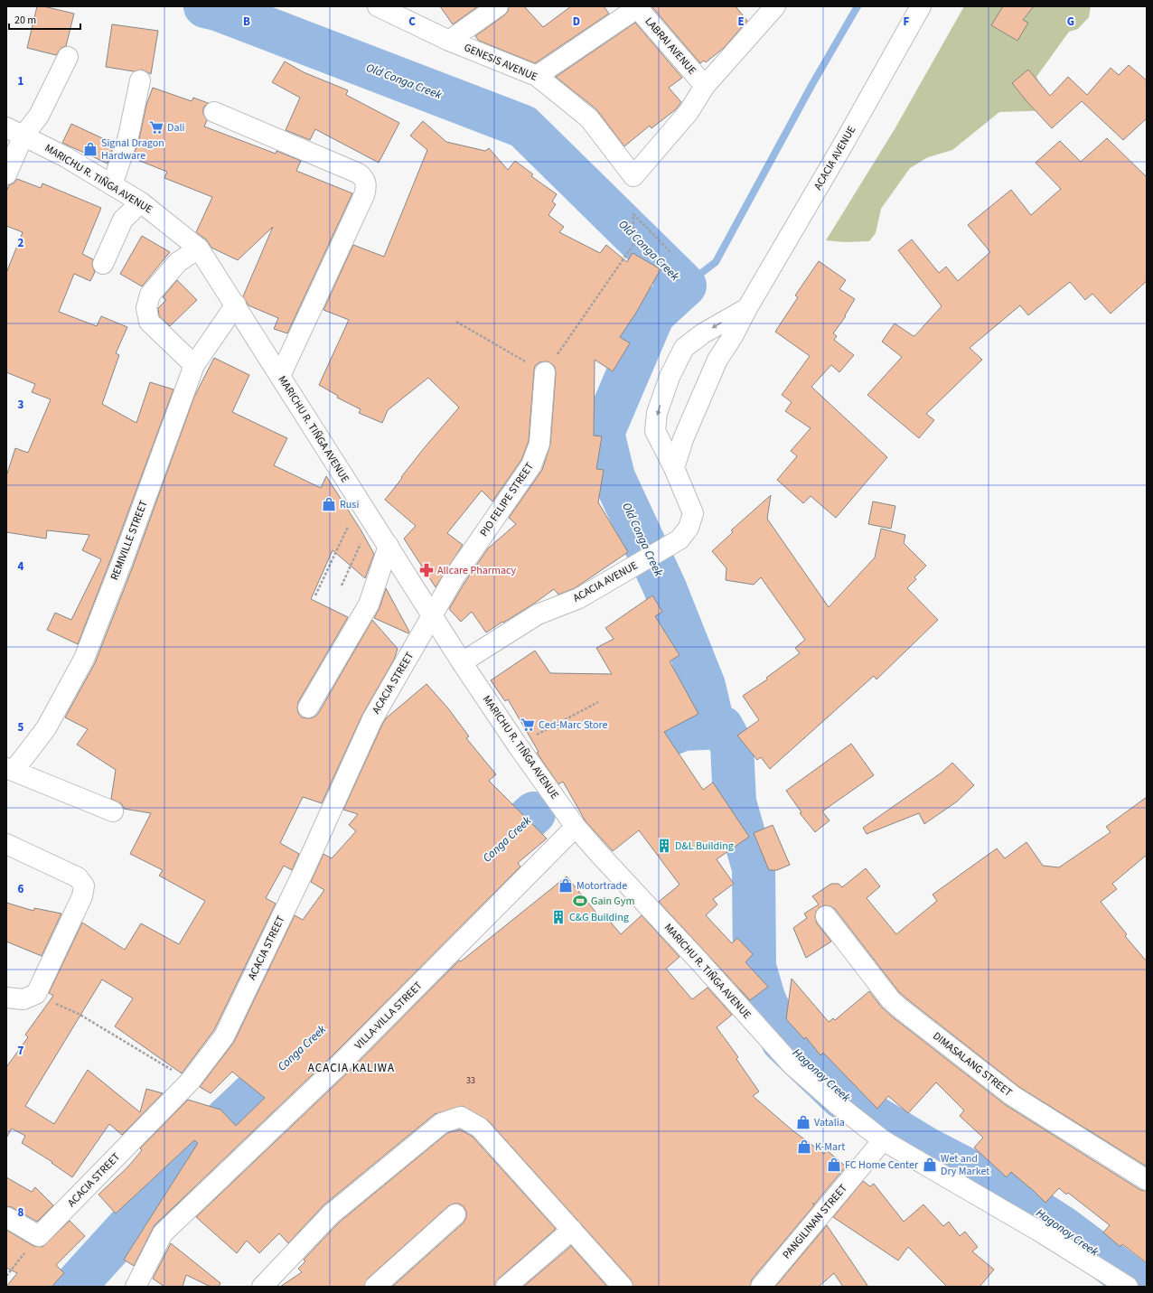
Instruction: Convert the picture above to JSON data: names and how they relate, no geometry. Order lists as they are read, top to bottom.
{
  "streets": {
    "street": [
      "LABRAI AVENUE",
      "GENESIS AVENUE",
      "ACACIA AVENUE",
      "MARICHU R. TIÑGA AVENUE",
      "PIO FELIPE STREET",
      "REMIVILLE STREET",
      "ACACIA STREET",
      "VILLA-VILLA STREET",
      "DIMASALANG STREET",
      "PANGILINAN STREET"
    ]
  },
  "crossings": [
    ["LABRAI AVENUE", "GENESIS AVENUE"],
    ["ACACIA AVENUE", "MARICHU R. TIÑGA AVENUE"],
    ["MARICHU R. TIÑGA AVENUE", "PIO FELIPE STREET"],
    ["MARICHU R. TIÑGA AVENUE", "REMIVILLE STREET"],
    ["MARICHU R. TIÑGA AVENUE", "ACACIA STREET"],
    ["MARICHU R. TIÑGA AVENUE", "VILLA-VILLA STREET"],
    ["MARICHU R. TIÑGA AVENUE", "PANGILINAN STREET"],
    ["PIO FELIPE STREET", "ACACIA STREET"]
  ],
  "districts": ["ACACIA KALIWA"],
  "water": ["Old Conga Creek", "Conga Creek", "Hagonoy Creek"],
  "places": {
    "supermarket": ["Dali", "Ced-Marc Store"],
    "shop": [
      "Signal Dragon Hardware",
      "Rusi",
      "Motortrade",
      "Vatalia",
      "K-Mart",
      "FC Home Center",
      "Wet and Dry Market"
    ],
    "pharmacy": ["Allcare Pharmacy"],
    "building": ["D&L Building", "C&G Building"],
    "sports": ["Gain Gym"]
  },
  "house_numbers": ["33"],
  "scale_bar": "20 m",
  "grid": {
    "columns": [
      "B",
      "C",
      "D",
      "E",
      "F",
      "G"
    ],
    "rows": [
      "1",
      "2",
      "3",
      "4",
      "5",
      "6",
      "7",
      "8"
    ]
  }
}
